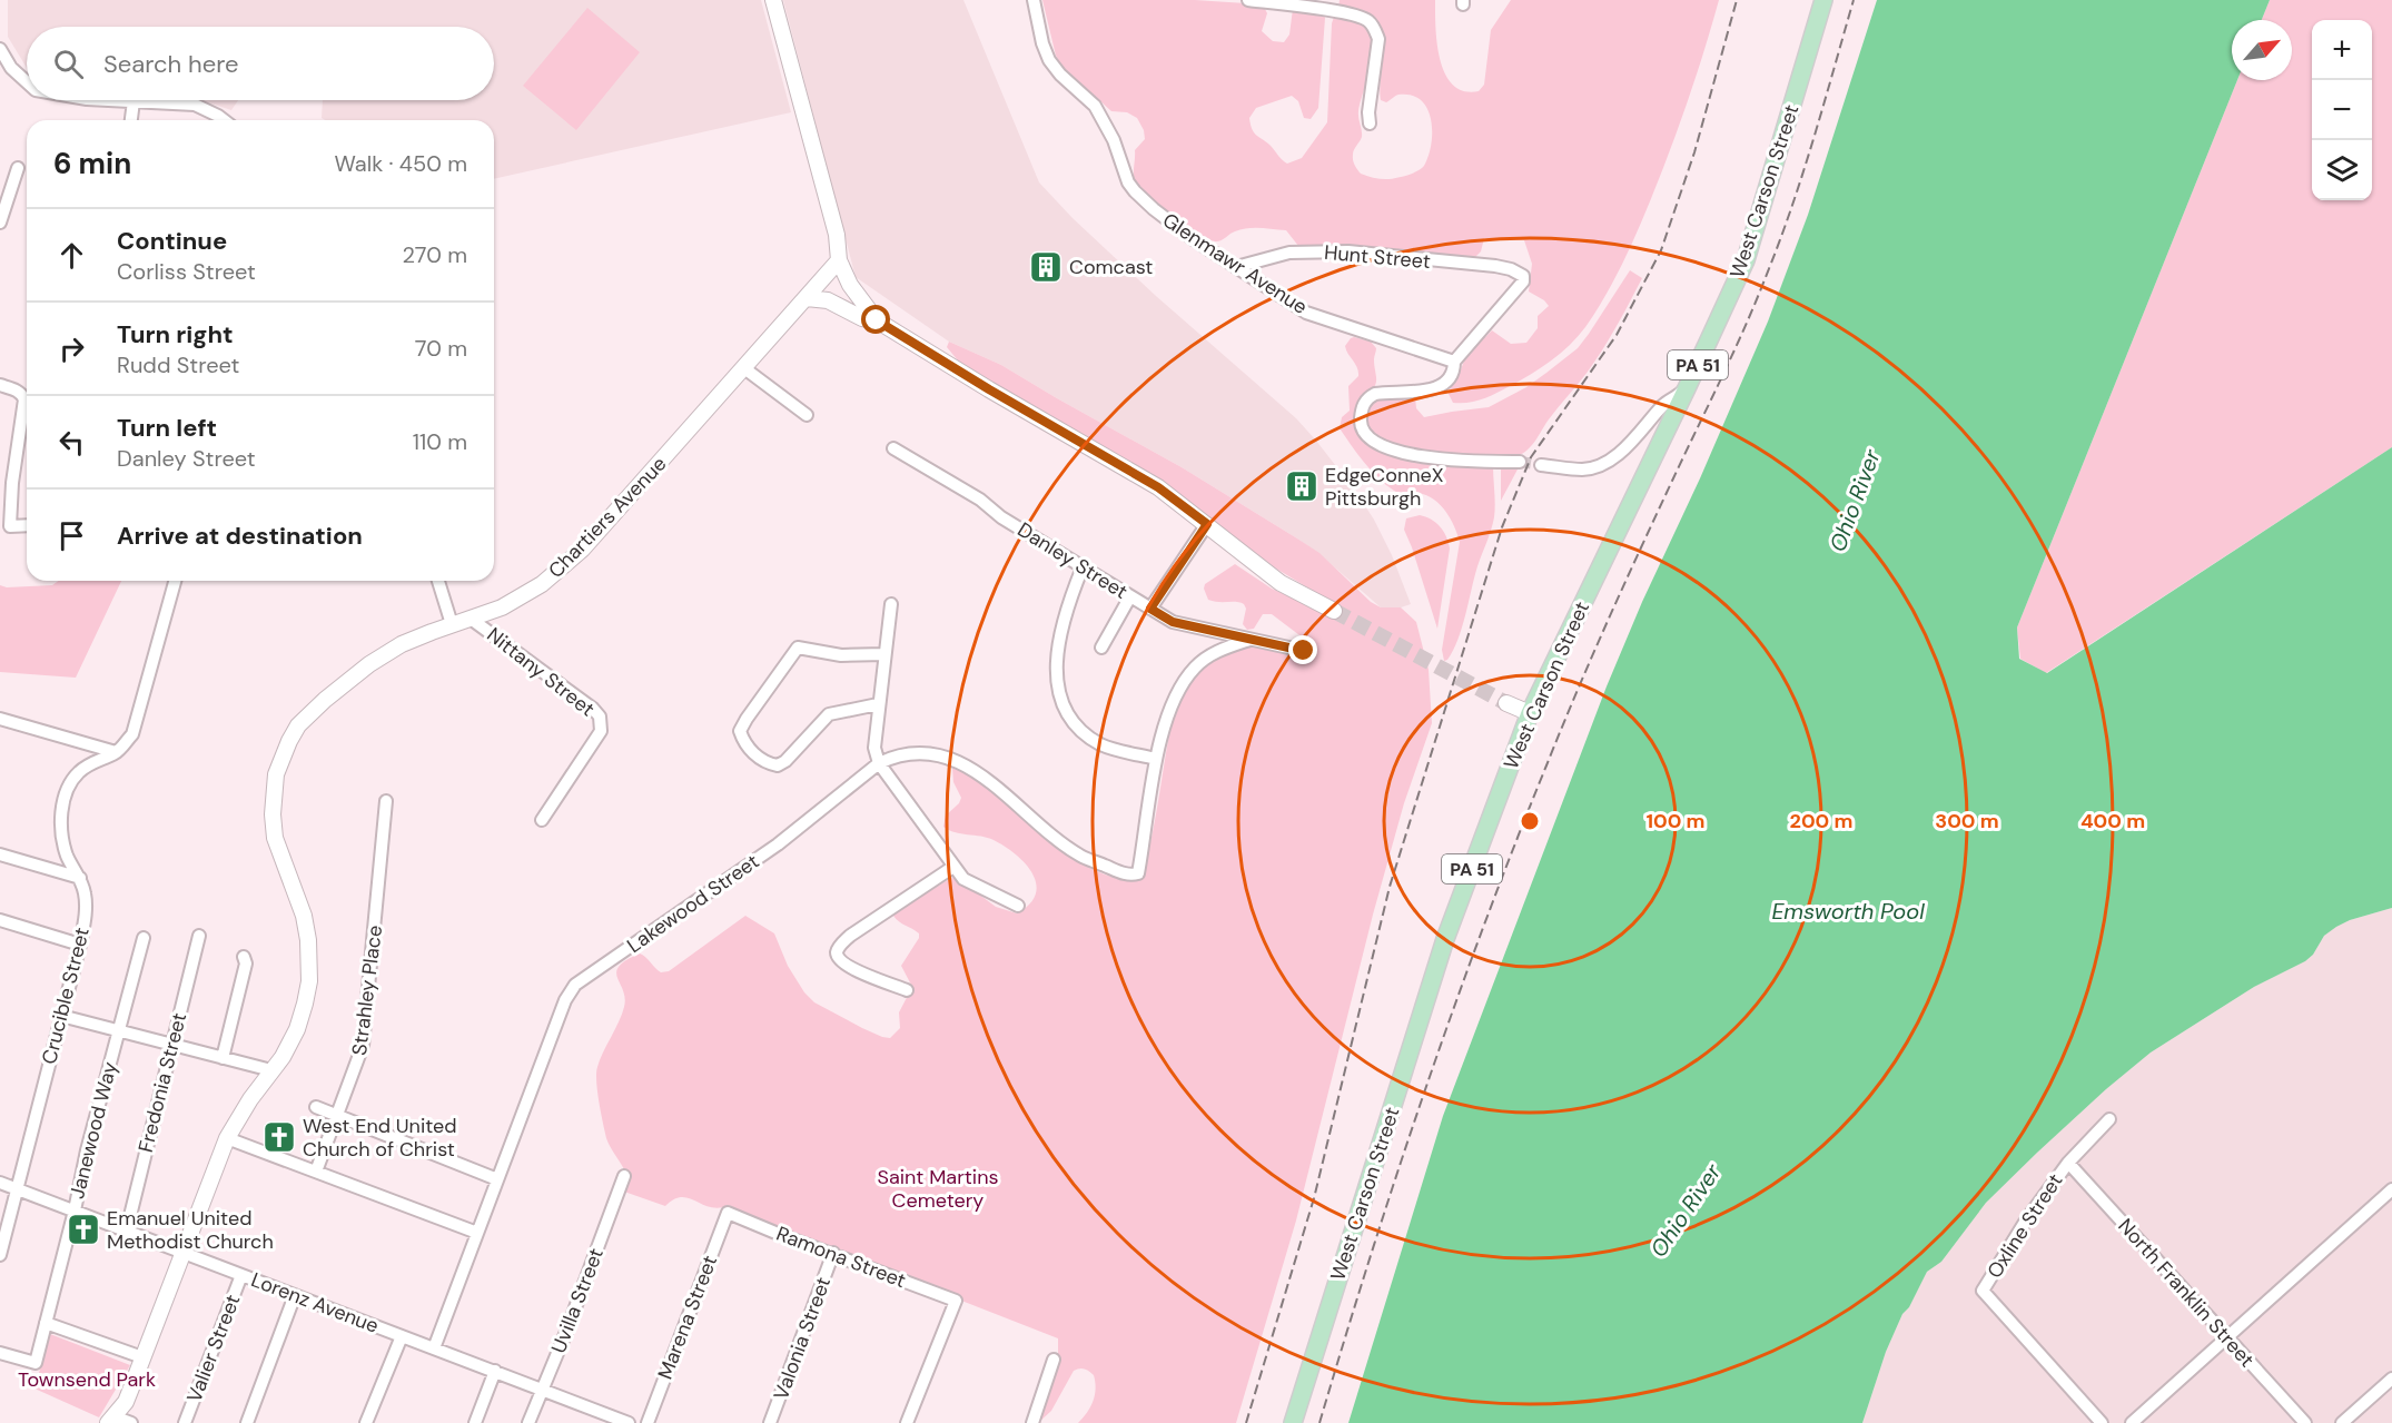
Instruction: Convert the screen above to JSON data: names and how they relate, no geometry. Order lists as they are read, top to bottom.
{
  "streets": {
    "main road": ["West Carson Street", "PA 51"],
    "street": [
      "Hunt Street",
      "Glenmawr Avenue",
      "Chartiers Avenue",
      "Danley Street",
      "Nittany Street",
      "Lakewood Street",
      "Strahley Place",
      "Crucible Street",
      "Fredonia Street",
      "Janewood Way",
      "Oxline Street",
      "Ramona Street",
      "North Franklin Street",
      "Uvilla Street",
      "Lorenz Avenue",
      "Marena Street",
      "Valonia Street",
      "Valier Street"
    ]
  },
  "crossings": [
    ["Hunt Street", "Glenmawr Avenue"],
    ["Chartiers Avenue", "Nittany Street"],
    ["Chartiers Avenue", "Lorenz Avenue"],
    ["Lakewood Street", "Lorenz Avenue"],
    ["Crucible Street", "Lorenz Avenue"],
    ["Fredonia Street", "Lorenz Avenue"],
    ["Janewood Way", "Lorenz Avenue"],
    ["Oxline Street", "North Franklin Street"],
    ["Ramona Street", "Marena Street"],
    ["Ramona Street", "Valonia Street"],
    ["Uvilla Street", "Lorenz Avenue"],
    ["Lorenz Avenue", "Valier Street"]
  ],
  "water": ["Ohio River", "Emsworth Pool"],
  "parks": ["Saint Martins Cemetery", "Townsend Park"],
  "places": {
    "building": ["Comcast", "EdgeConneX Pittsburgh"],
    "church": ["West End United Church of Christ", "Emanuel United Methodist Church"]
  },
  "north": "top right",
  "page": {
    "map_buttons": ["+", "−"],
    "search": "Search here",
    "heading": ["6 min", "Walk · 450 m"],
    "list": [
      ["Continue", "Corliss Street", "270 m"],
      ["Turn right", "Rudd Street", "70 m"],
      ["Turn left", "Danley Street", "110 m"],
      "Arrive at destination"
    ]
  },
  "rings": [
    "100 m",
    "200 m",
    "300 m",
    "400 m"
  ]
}
